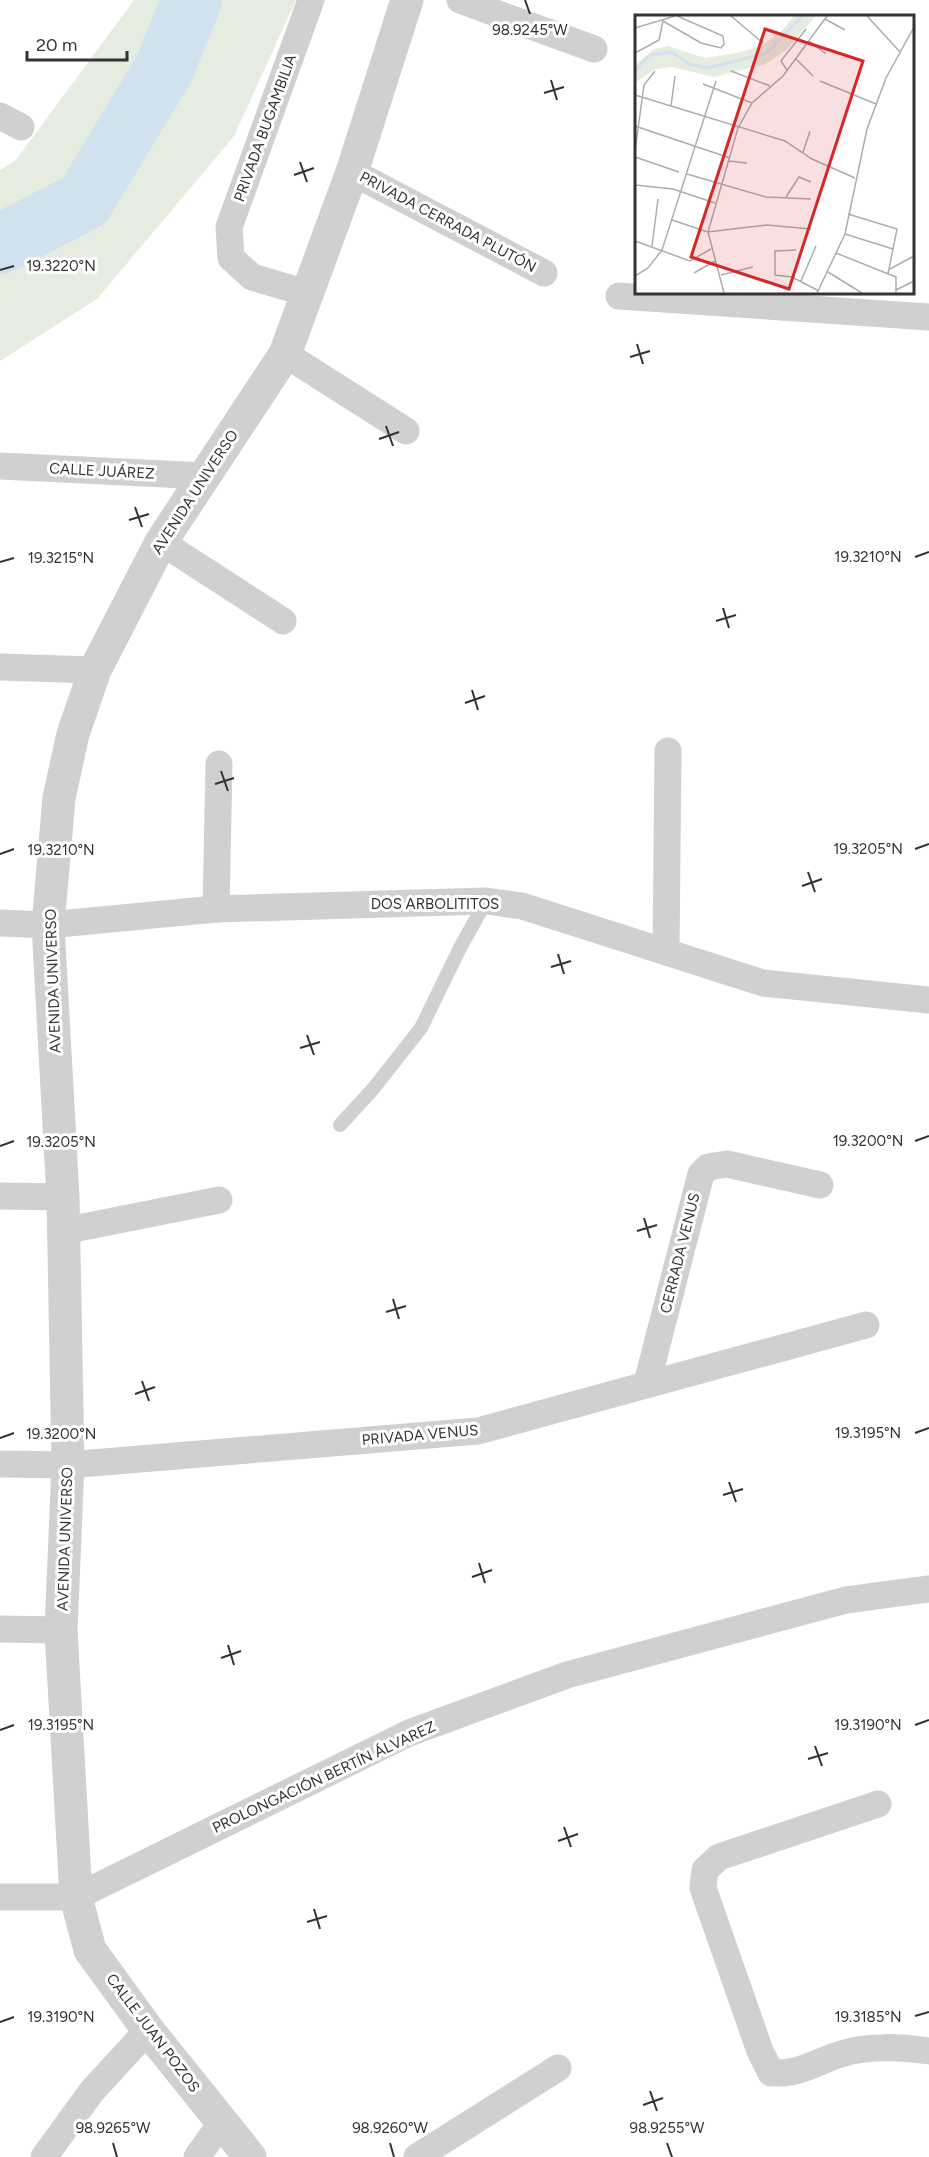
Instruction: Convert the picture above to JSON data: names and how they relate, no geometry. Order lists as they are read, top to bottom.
{
  "streets": {
    "street": [
      "PRIVADA BUGAMBILIA",
      "PRIVADA CERRADA PLUTÓN",
      "CALLE JUÁREZ",
      "AVENIDA UNIVERSO",
      "DOS ARBOLITITOS",
      "CERRADA VENUS",
      "PRIVADA VENUS",
      "PROLONGACIÓN BERTÍN ÁLVAREZ",
      "CALLE JUAN POZOS"
    ]
  },
  "crossings": [
    ["PRIVADA BUGAMBILIA", "AVENIDA UNIVERSO"],
    ["PRIVADA CERRADA PLUTÓN", "AVENIDA UNIVERSO"],
    ["CALLE JUÁREZ", "AVENIDA UNIVERSO"],
    ["AVENIDA UNIVERSO", "DOS ARBOLITITOS"],
    ["AVENIDA UNIVERSO", "PRIVADA VENUS"],
    ["AVENIDA UNIVERSO", "PROLONGACIÓN BERTÍN ÁLVAREZ"],
    ["AVENIDA UNIVERSO", "CALLE JUAN POZOS"],
    ["CERRADA VENUS", "PRIVADA VENUS"],
    ["PROLONGACIÓN BERTÍN ÁLVAREZ", "CALLE JUAN POZOS"]
  ],
  "scale_bar": "20 m",
  "coordinates": [
    "98.9245°W",
    "19.3220°N",
    "19.3210°N",
    "19.3215°N",
    "19.3205°N",
    "19.3200°N",
    "19.3195°N",
    "19.3190°N",
    "19.3185°N",
    "98.9265°W",
    "98.9260°W",
    "98.9255°W"
  ]
}
